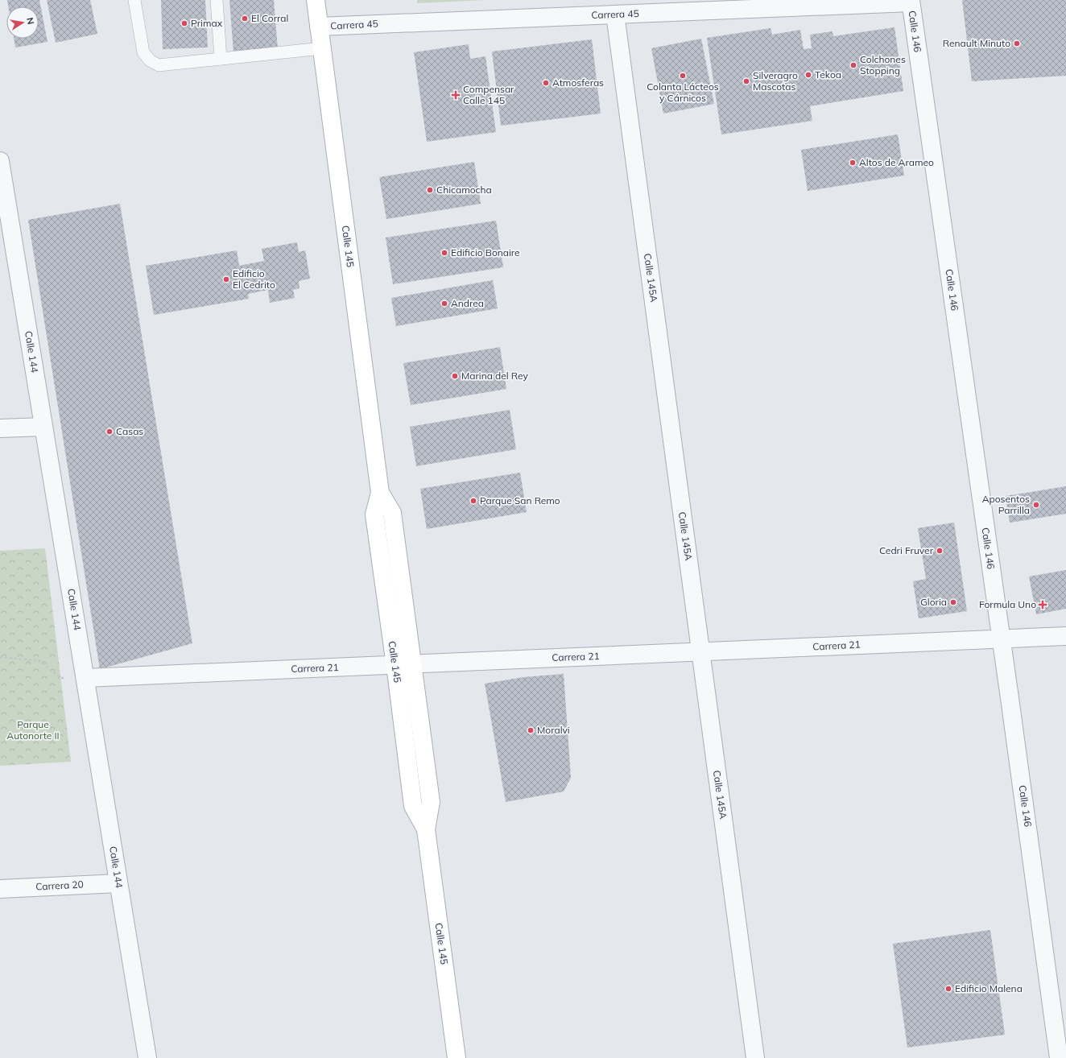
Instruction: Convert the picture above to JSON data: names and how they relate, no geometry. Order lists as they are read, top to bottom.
{
  "streets": {
    "street": [
      "Carrera 45",
      "Calle 146",
      "Calle 145",
      "Calle 145A",
      "Calle 144",
      "Carrera 21",
      "Carrera 20"
    ]
  },
  "crossings": [
    ["Carrera 45", "Calle 146"],
    ["Carrera 45", "Calle 145"],
    ["Carrera 45", "Calle 145A"],
    ["Calle 146", "Carrera 21"],
    ["Calle 145", "Carrera 21"],
    ["Calle 145A", "Carrera 21"],
    ["Calle 144", "Carrera 21"],
    ["Calle 144", "Carrera 20"]
  ],
  "parks": ["Parque Autonorte II"],
  "places": {
    "other": [
      "El Corral",
      "Primax",
      "Renault Minuto",
      "Colchones Stopping",
      "Tekoa",
      "Colanta Lácteos y Cárnicos",
      "Silveragro Mascotas",
      "Atmosferas",
      "Altos de Arameo",
      "Chicamocha",
      "Edificio Bonaire",
      "Edificio El Cedrito",
      "Andrea",
      "Marina del Rey",
      "Casas",
      "Parque San Remo",
      "Aposentos Parrilla",
      "Cedri Fruver",
      "Gloria",
      "Moralvi",
      "Edificio Malena"
    ],
    "health": ["Compensar Calle 145", "Formula Uno"]
  },
  "north": "right"
}
